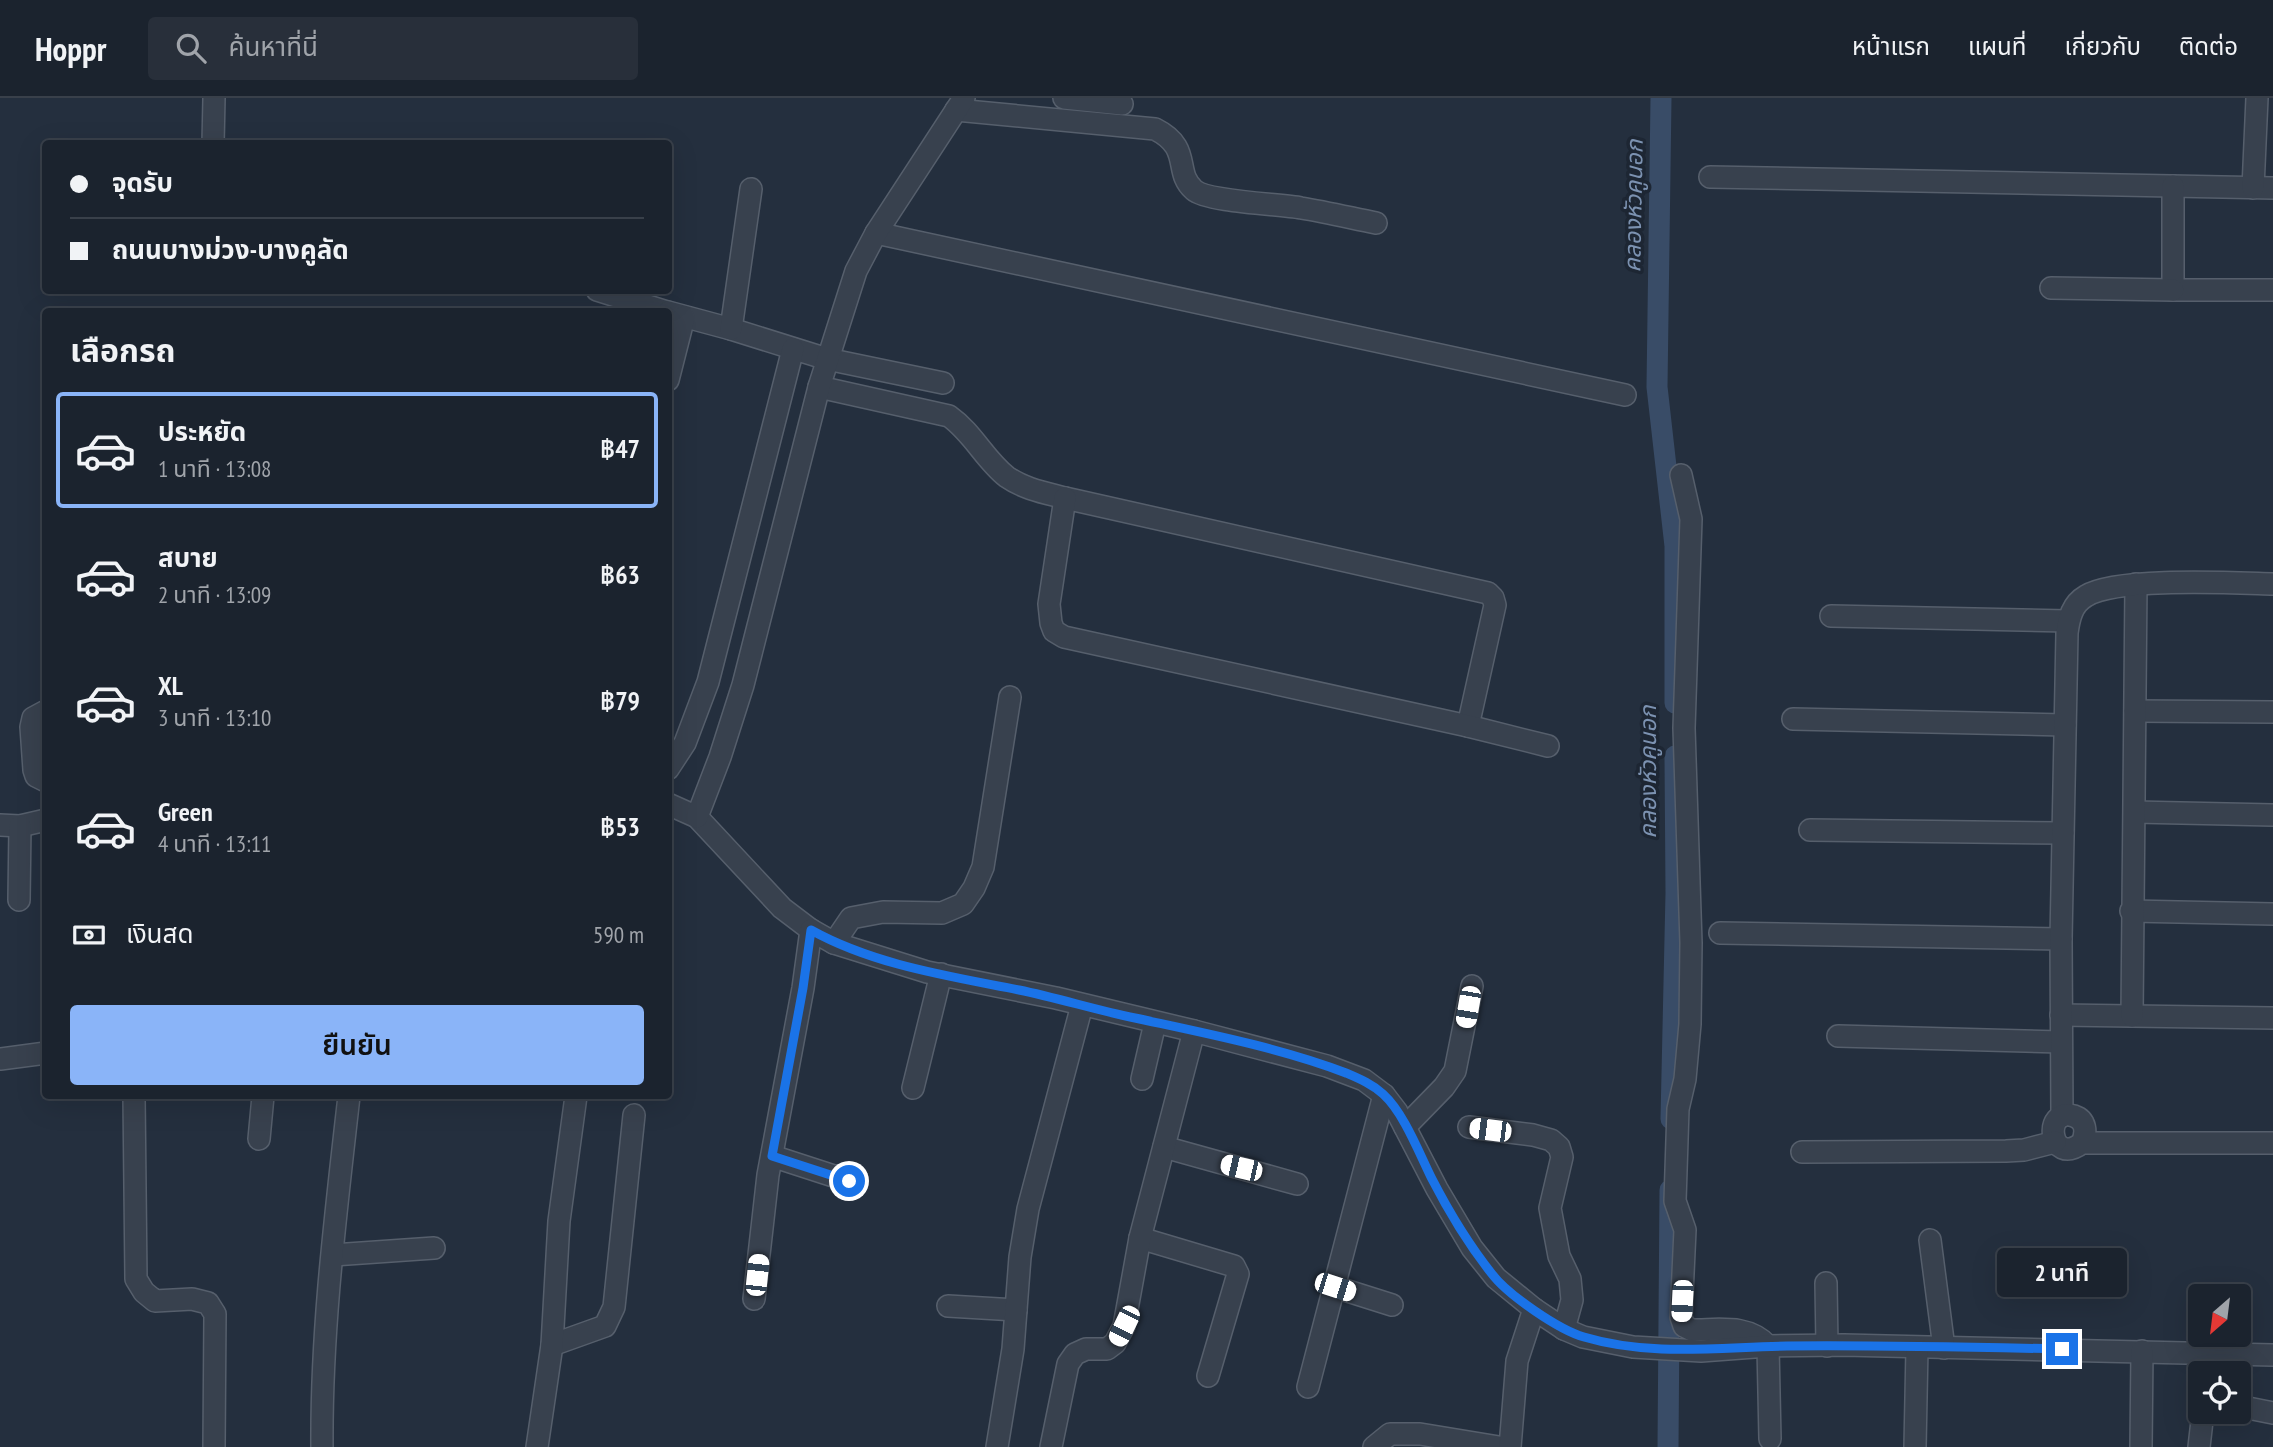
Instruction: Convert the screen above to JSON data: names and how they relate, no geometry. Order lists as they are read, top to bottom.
{
  "water": ["คลองหัวคูนอก"],
  "north": "bottom left",
  "page": {
    "header": "Hoppr",
    "search": "ค้นหาที่นี่",
    "nav": [
      "หน้าแรก",
      "แผนที่",
      "เกี่ยวกับ",
      "ติดต่อ"
    ],
    "banner": ["จุดรับ", "ถนนบางม่วง-บางคูลัด"],
    "heading": "เลือกรถ",
    "list": [
      {
        "name": "ประหยัด",
        "note": "1 นาที · 13:08",
        "value": "฿47"
      },
      {
        "name": "สบาย",
        "note": "2 นาที · 13:09",
        "value": "฿63"
      },
      {
        "name": "XL",
        "note": "3 นาที · 13:10",
        "value": "฿79"
      },
      {
        "name": "Green",
        "note": "4 นาที · 13:11",
        "value": "฿53"
      }
    ],
    "pay": ["เงินสด", "590 m"],
    "buttons": "ยืนยัน",
    "bubble": "2 นาที"
  }
}
